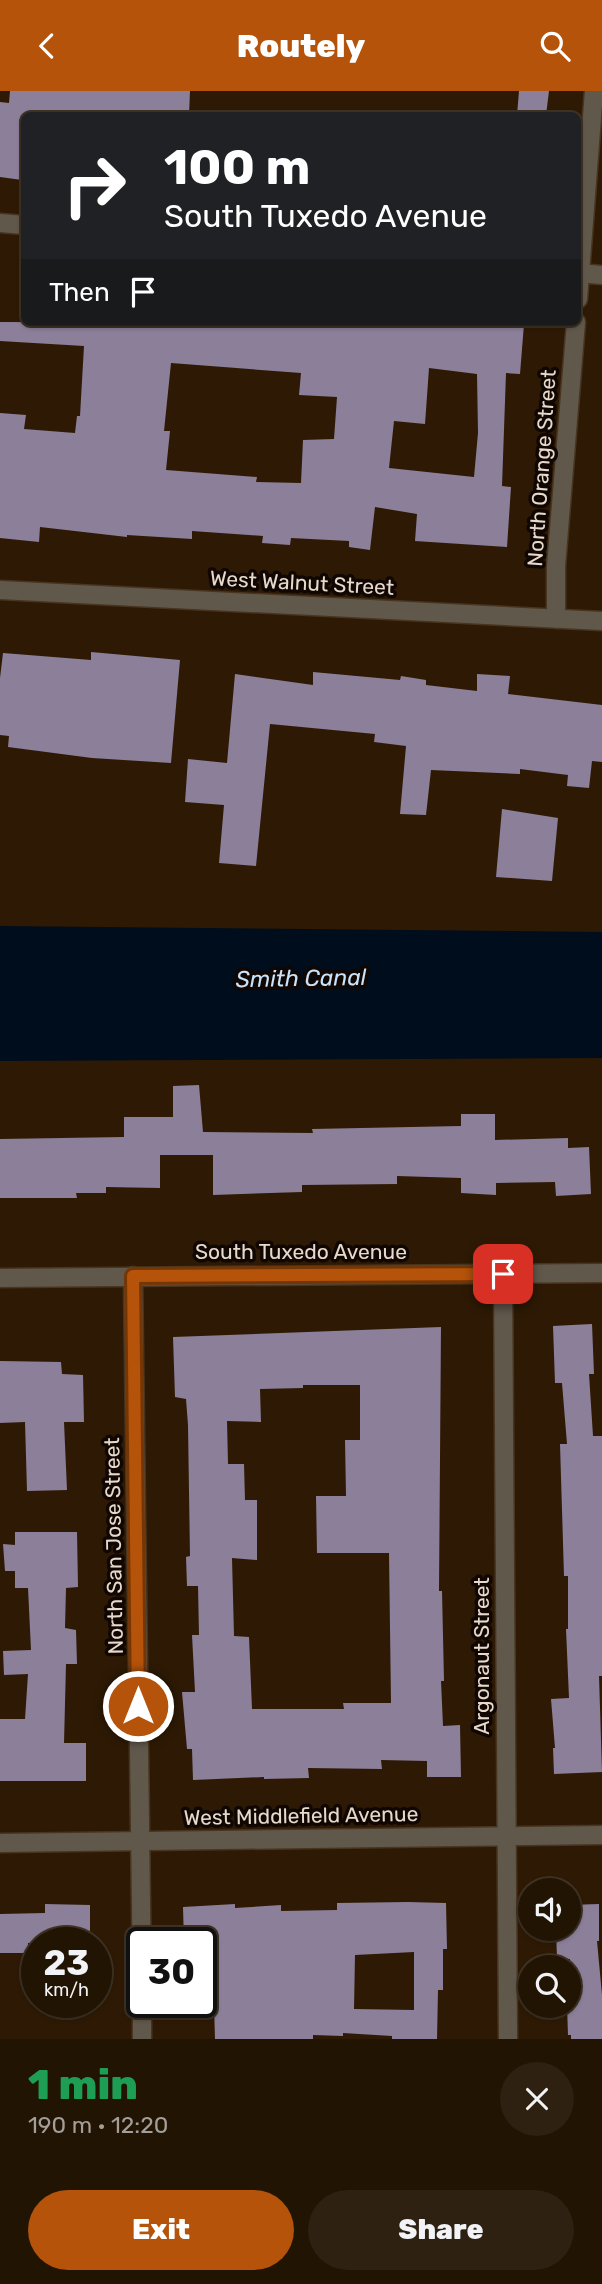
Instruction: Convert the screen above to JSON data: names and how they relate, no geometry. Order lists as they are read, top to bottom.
{
  "streets": {
    "street": [
      "North Orange Street",
      "West Walnut Street",
      "South Tuxedo Avenue",
      "North San Jose Street",
      "Argonaut Street",
      "West Middlefield Avenue"
    ]
  },
  "crossings": [
    ["North Orange Street", "West Walnut Street"],
    ["South Tuxedo Avenue", "North San Jose Street"],
    ["South Tuxedo Avenue", "Argonaut Street"],
    ["North San Jose Street", "West Middlefield Avenue"],
    ["Argonaut Street", "West Middlefield Avenue"]
  ],
  "water": ["Smith Canal"],
  "page": {
    "header": "Routely",
    "turn": ["100 m", "South Tuxedo Avenue"],
    "then": "Then",
    "speed": "23 km/h",
    "limit": "30",
    "heading": ["1 min", "190 m · 12:20"],
    "buttons": ["Exit", "Share"]
  }
}
